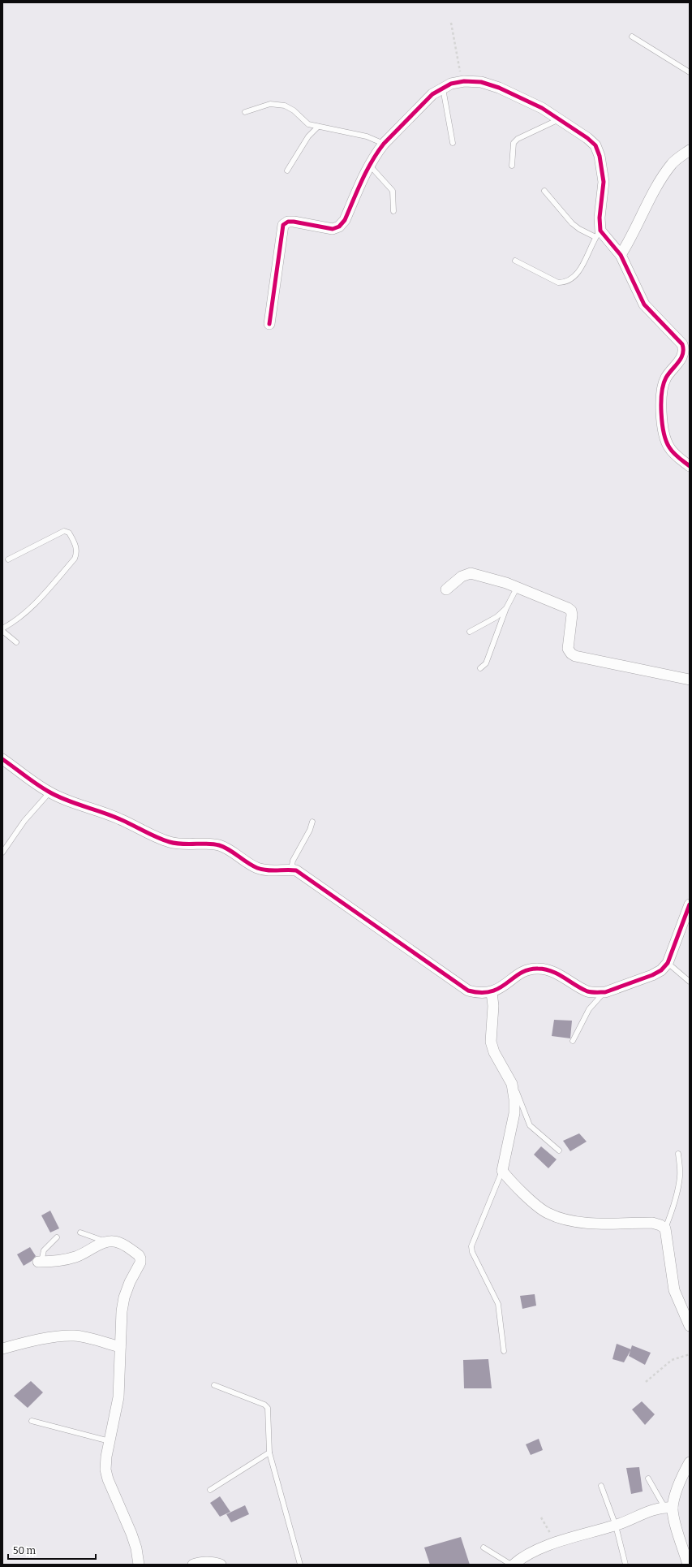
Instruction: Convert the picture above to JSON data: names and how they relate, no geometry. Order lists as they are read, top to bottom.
{
  "scale_bar": "50 m"
}
